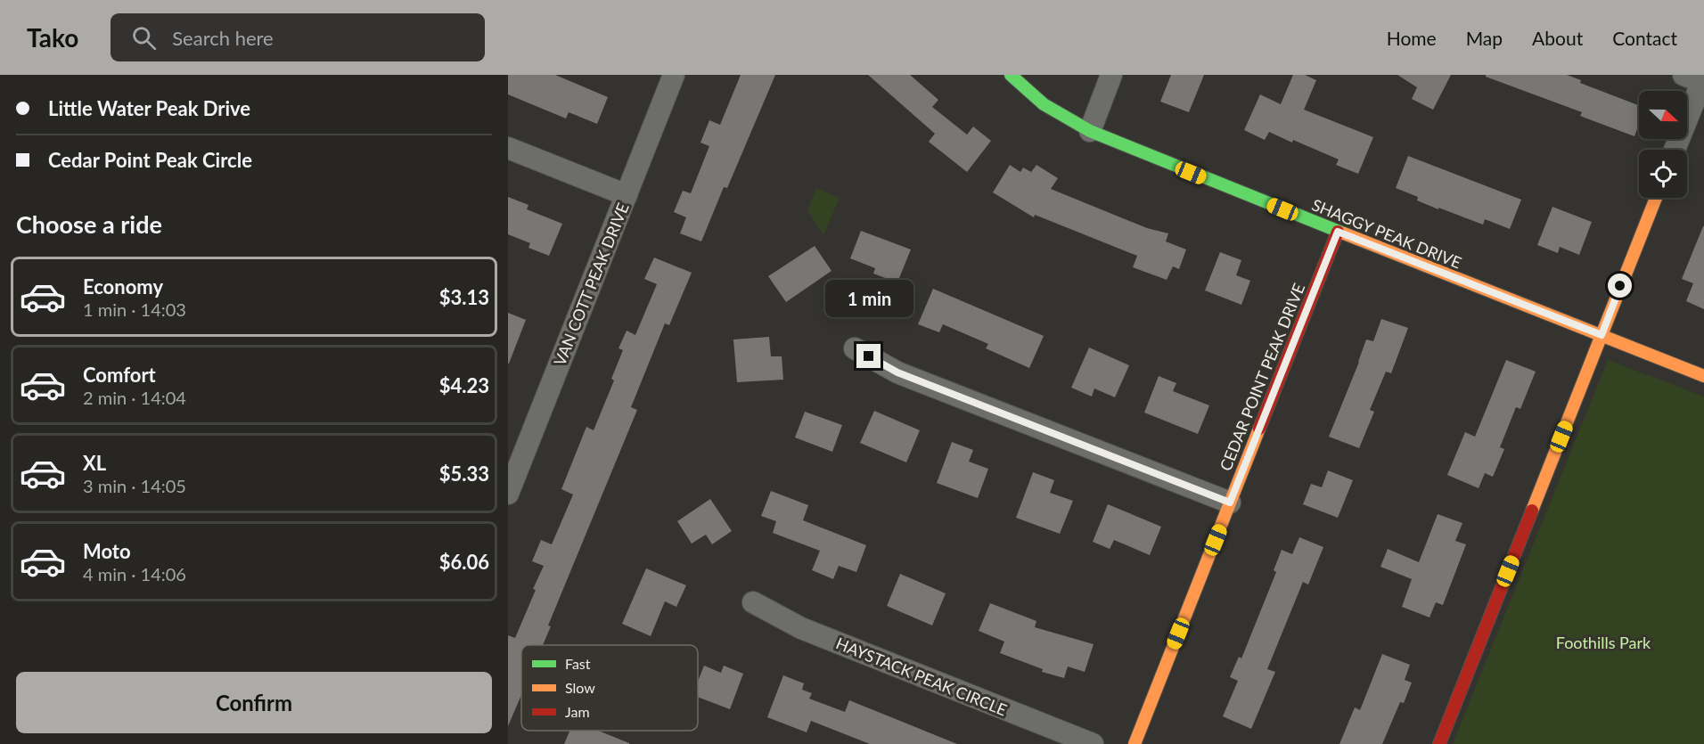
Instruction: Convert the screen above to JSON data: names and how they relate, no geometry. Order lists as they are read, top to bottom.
{
  "streets": {
    "street": [
      "SHAGGY PEAK DRIVE",
      "VAN COTT PEAK DRIVE",
      "CEDAR POINT PEAK DRIVE",
      "HAYSTACK PEAK CIRCLE"
    ]
  },
  "crossings": [
    ["SHAGGY PEAK DRIVE", "CEDAR POINT PEAK DRIVE"]
  ],
  "parks": ["Foothills Park"],
  "legend": ["Fast", "Slow", "Jam"],
  "north": "right",
  "page": {
    "header": "Tako",
    "search": "Search here",
    "nav": [
      "Home",
      "Map",
      "About",
      "Contact"
    ],
    "banner": ["Little Water Peak Drive", "Cedar Point Peak Circle"],
    "heading": "Choose a ride",
    "list": [
      {
        "name": "Economy",
        "note": "1 min · 14:03",
        "value": "$3.13"
      },
      {
        "name": "Comfort",
        "note": "2 min · 14:04",
        "value": "$4.23"
      },
      {
        "name": "XL",
        "note": "3 min · 14:05",
        "value": "$5.33"
      },
      {
        "name": "Moto",
        "note": "4 min · 14:06",
        "value": "$6.06"
      }
    ],
    "bubble": "1 min",
    "buttons": "Confirm"
  }
}
